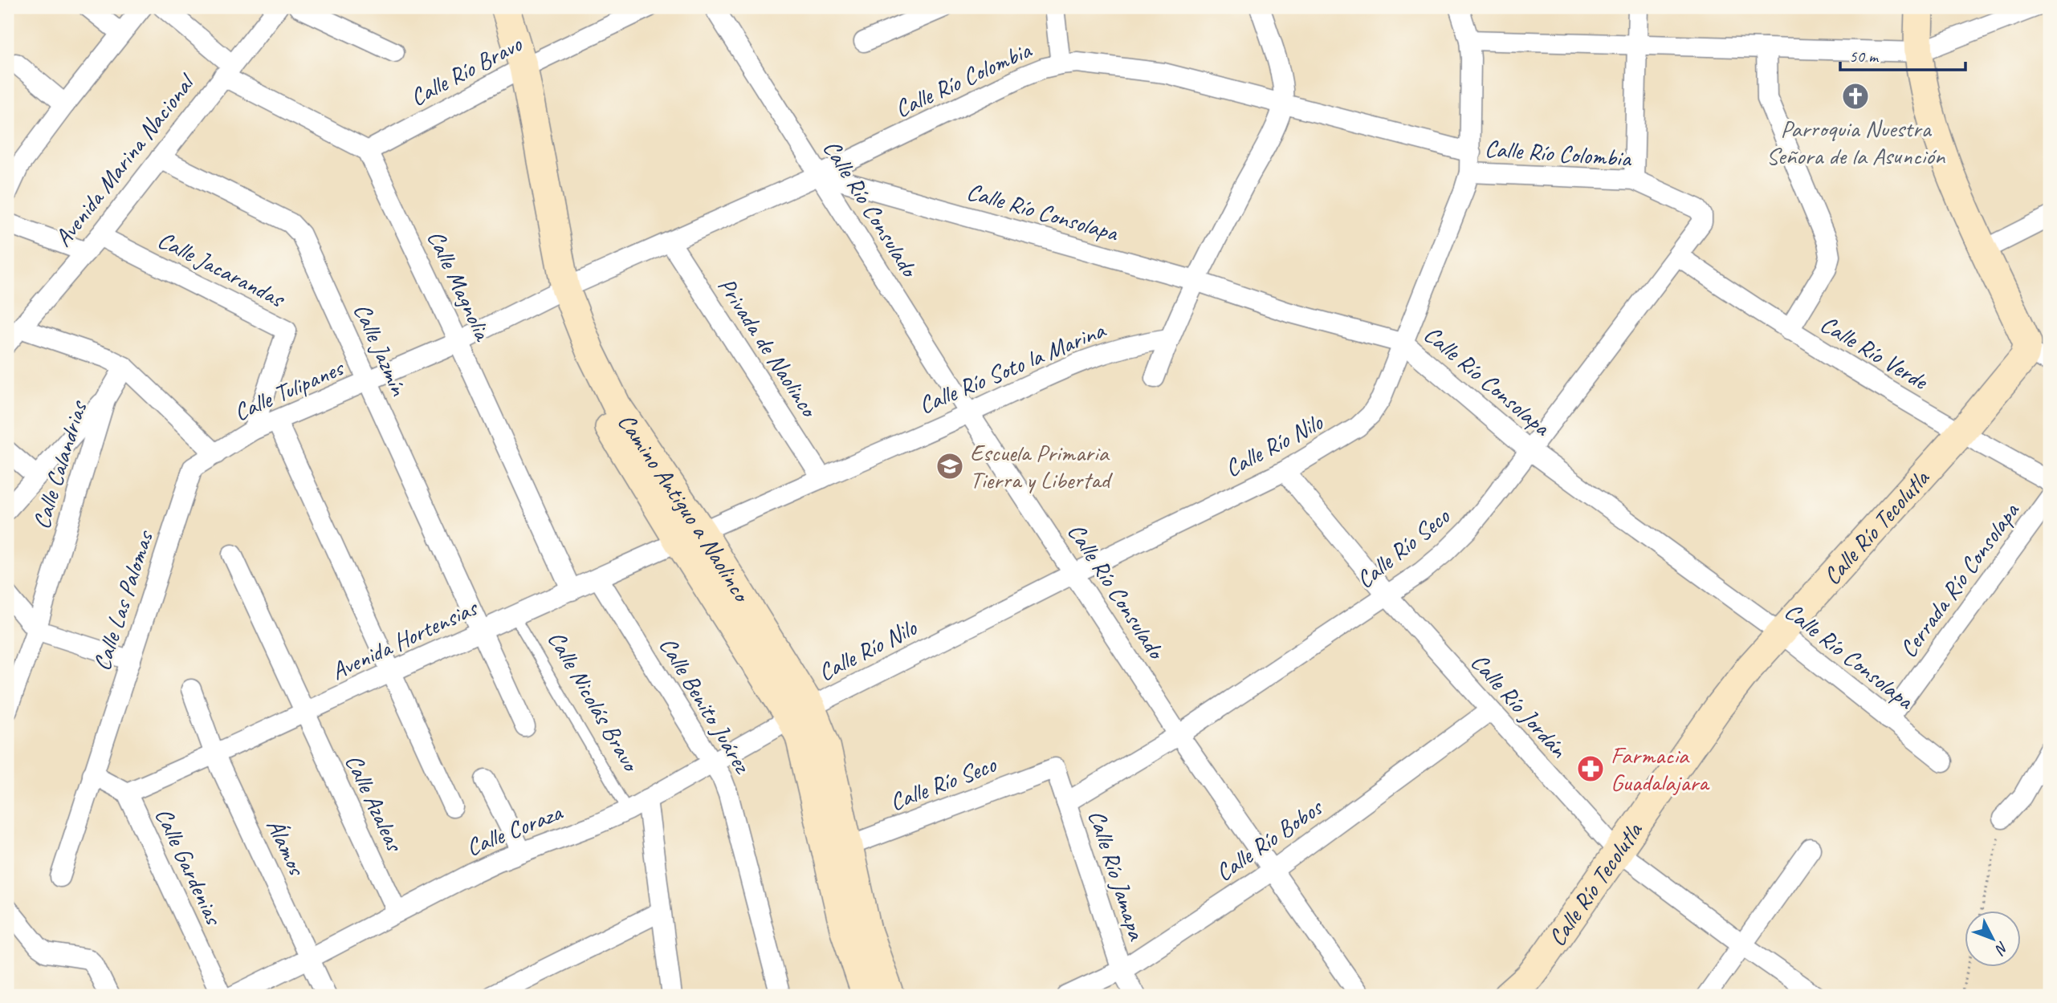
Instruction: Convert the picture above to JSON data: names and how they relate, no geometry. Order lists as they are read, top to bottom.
{
  "streets": {
    "main road": ["Camino Antiguo a Naolinco", "Calle Río Tecolutla"],
    "street": [
      "Calle Río Bravo",
      "Calle Río Colombia",
      "Avenida Marina Nacional",
      "Calle Río Consulado",
      "Calle Río Consolapa",
      "Calle Jacarandas",
      "Calle Magnolia",
      "Privada de Naolinco",
      "Calle Jazmín",
      "Calle Río Verde",
      "Calle Río Soto la Marina",
      "Calle Tulipanes",
      "Calle Río Nilo",
      "Calle Calandrias",
      "Calle Río Seco",
      "Cerrada Río Consolapa",
      "Calle Las Palomas",
      "Avenida Hortensias",
      "Calle Nicolás Bravo",
      "Calle Benito Juárez",
      "Calle Río Jordán",
      "Calle Azaleas",
      "Calle Coraza",
      "Calle Río Bobos",
      "Álamos",
      "Calle Gardenias",
      "Calle Río Jamapa"
    ]
  },
  "crossings": [
    ["Calle Río Bravo", "Calle Magnolia"],
    ["Calle Río Bravo", "Camino Antiguo a Naolinco"],
    ["Calle Río Colombia", "Calle Río Consulado"],
    ["Calle Río Colombia", "Calle Río Consolapa"],
    ["Calle Río Colombia", "Privada de Naolinco"],
    ["Calle Río Colombia", "Calle Tulipanes"],
    ["Calle Río Colombia", "Calle Río Nilo"],
    ["Calle Río Colombia", "Camino Antiguo a Naolinco"],
    ["Calle Río Colombia", "Calle Río Seco"],
    ["Avenida Marina Nacional", "Calle Jacarandas"],
    ["Avenida Marina Nacional", "Calle Jazmín"],
    ["Calle Río Consulado", "Calle Río Consolapa"],
    ["Calle Río Consulado", "Calle Río Soto la Marina"],
    ["Calle Río Consulado", "Calle Río Nilo"],
    ["Calle Río Consulado", "Calle Río Seco"],
    ["Calle Río Consulado", "Calle Río Bobos"],
    ["Calle Río Consolapa", "Calle Río Nilo"],
    ["Calle Río Consolapa", "Calle Río Tecolutla"],
    ["Calle Río Consolapa", "Calle Río Seco"],
    ["Calle Río Consolapa", "Cerrada Río Consolapa"],
    ["Calle Jacarandas", "Calle Tulipanes"],
    ["Calle Magnolia", "Calle Tulipanes"],
    ["Calle Magnolia", "Avenida Hortensias"],
    ["Privada de Naolinco", "Calle Río Soto la Marina"],
    ["Calle Jazmín", "Calle Tulipanes"],
    ["Calle Jazmín", "Avenida Hortensias"],
    ["Calle Río Verde", "Calle Río Tecolutla"],
    ["Calle Río Verde", "Calle Río Seco"],
    ["Calle Río Soto la Marina", "Camino Antiguo a Naolinco"],
    ["Calle Río Soto la Marina", "Avenida Hortensias"],
    ["Calle Tulipanes", "Camino Antiguo a Naolinco"],
    ["Calle Tulipanes", "Calle Las Palomas"],
    ["Calle Río Nilo", "Camino Antiguo a Naolinco"],
    ["Calle Río Nilo", "Calle Río Jordán"],
    ["Calle Río Nilo", "Calle Coraza"],
    ["Camino Antiguo a Naolinco", "Calle Río Seco"],
    ["Camino Antiguo a Naolinco", "Avenida Hortensias"],
    ["Camino Antiguo a Naolinco", "Calle Coraza"],
    ["Calle Río Tecolutla", "Calle Río Jordán"],
    ["Calle Río Seco", "Calle Río Jordán"],
    ["Calle Río Seco", "Calle Río Jamapa"],
    ["Calle Las Palomas", "Calle Gardenias"],
    ["Avenida Hortensias", "Calle Nicolás Bravo"],
    ["Avenida Hortensias", "Calle Benito Juárez"],
    ["Avenida Hortensias", "Calle Azaleas"],
    ["Avenida Hortensias", "Álamos"],
    ["Avenida Hortensias", "Calle Gardenias"],
    ["Calle Nicolás Bravo", "Calle Coraza"],
    ["Calle Benito Juárez", "Calle Coraza"],
    ["Calle Río Jordán", "Calle Río Bobos"],
    ["Calle Azaleas", "Calle Coraza"],
    ["Calle Coraza", "Álamos"],
    ["Calle Río Bobos", "Calle Río Jamapa"]
  ],
  "places": {
    "church": ["Parroquia Nuestra Señora de la Asunción"],
    "school or university": ["Escuela Primaria Tierra y Libertad"],
    "pharmacy": ["Farmacia Guadalajara"]
  },
  "scale_bar": "50 m",
  "north": "bottom right"
}
